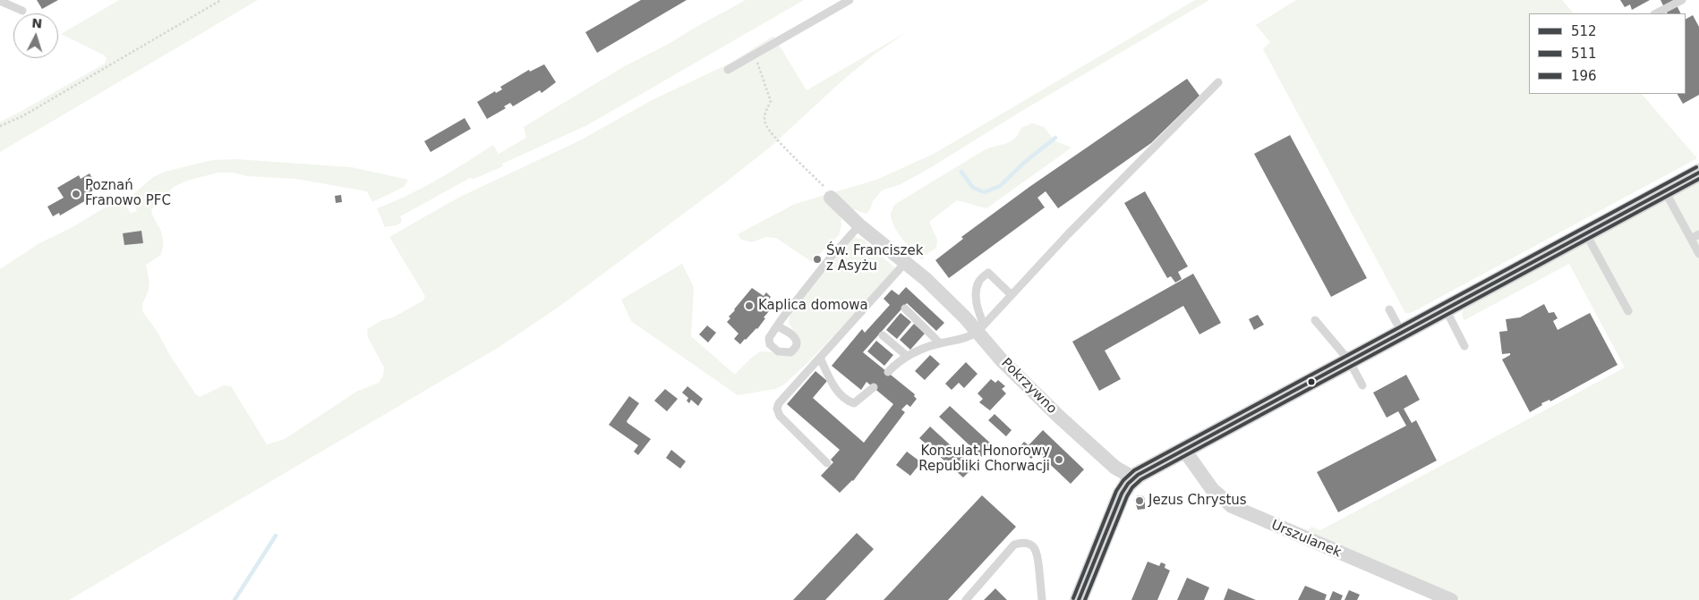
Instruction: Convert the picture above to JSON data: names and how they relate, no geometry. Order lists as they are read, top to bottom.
{
  "streets": {
    "street": ["Pokrzywno", "Urszulanek"]
  },
  "places": [
    "Poznań Franowo PFC",
    "Św. Franciszek z Asyżu",
    "Kaplica domowa",
    "Konsulat Honorowy Republiki Chorwacji",
    "Jezus Chrystus"
  ],
  "lines": ["transit line 196", "transit line 512", "transit line 511"],
  "legend": ["512", "511", "196"],
  "north": "top"
}
